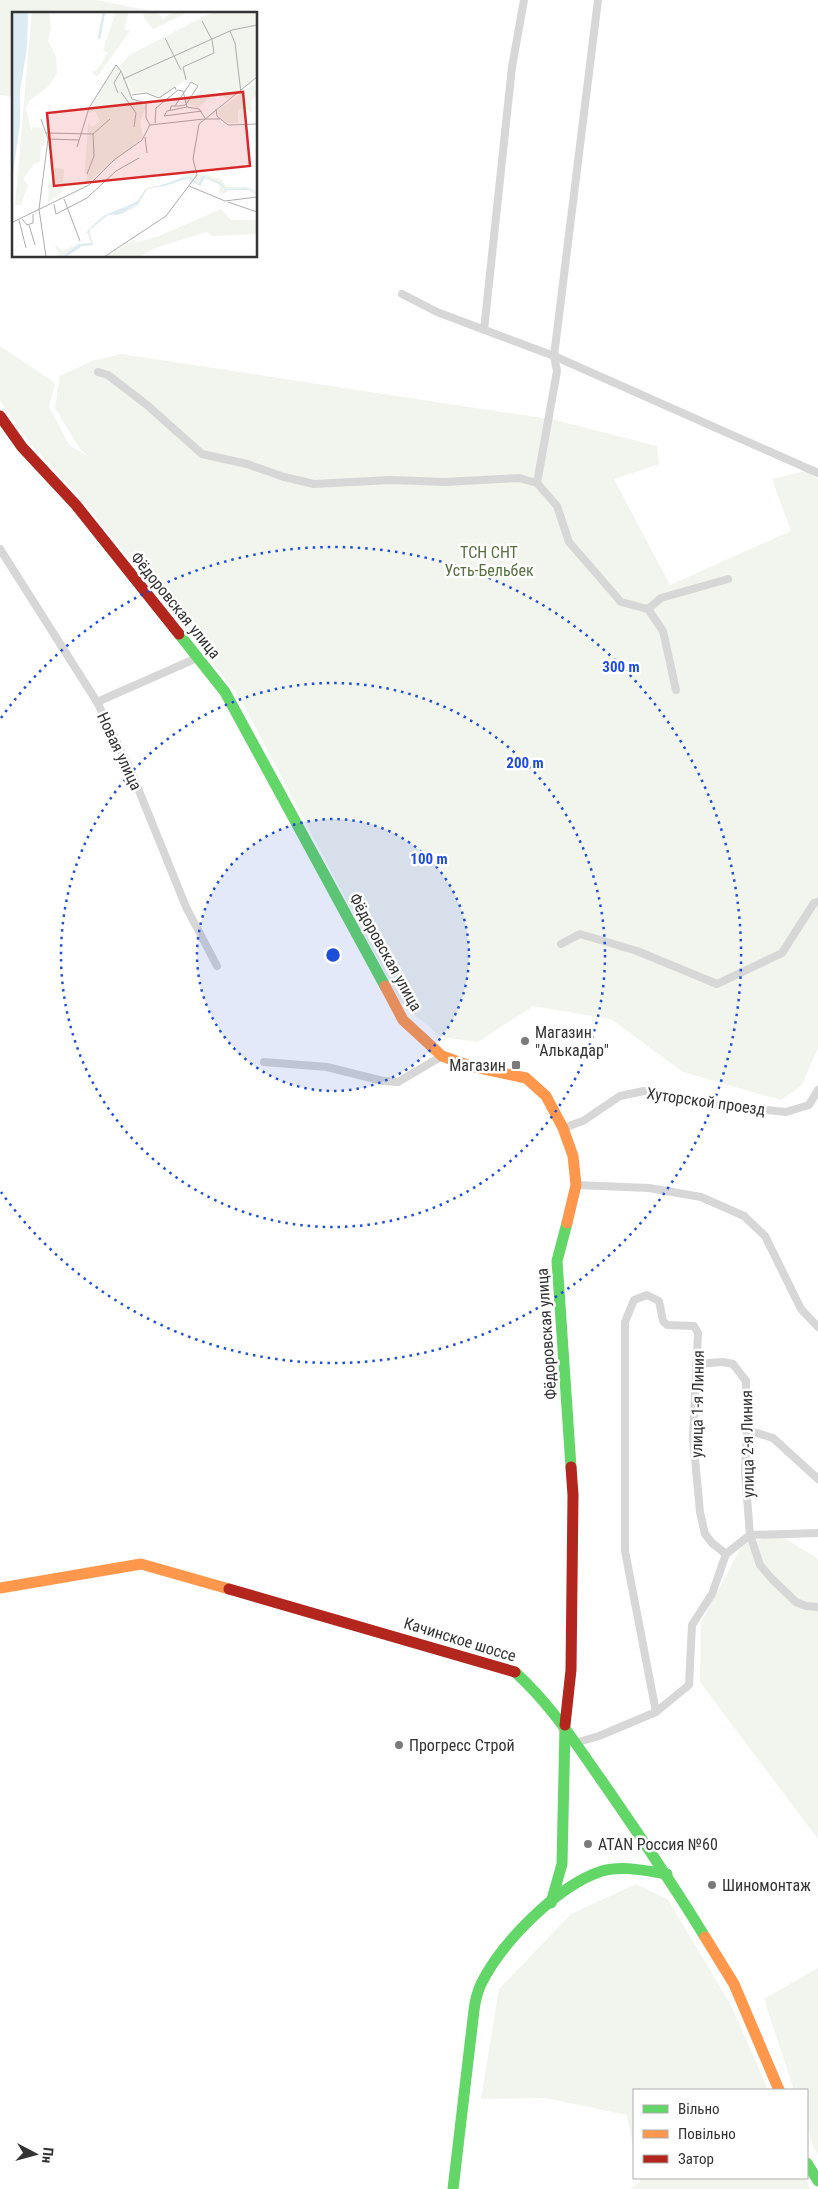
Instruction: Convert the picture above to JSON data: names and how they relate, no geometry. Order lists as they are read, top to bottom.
{
  "streets": {
    "main road": ["Фёдоровская улица", "Качинское шоссе"],
    "street": [
      "Новая улица",
      "Хуторской проезд",
      "улица 1-я Линия",
      "улица 2-я Линия"
    ]
  },
  "crossings": [
    ["Фёдоровская улица", "Хуторской проезд"],
    ["Фёдоровская улица", "Качинское шоссе"],
    ["улица 1-я Линия", "улица 2-я Линия"]
  ],
  "parks": ["ТСН СНТ Усть-Бельбек"],
  "places": {
    "other": [
      "Магазин \"Алькадар\"",
      "Прогресс Строй",
      "ATAN Россия №60",
      "Шиномонтаж"
    ],
    "transit": ["Магазин"]
  },
  "legend": ["Вільно", "Повільно", "Затор"],
  "north": "right",
  "rings": ["300 m", "200 m", "100 m"]
}
